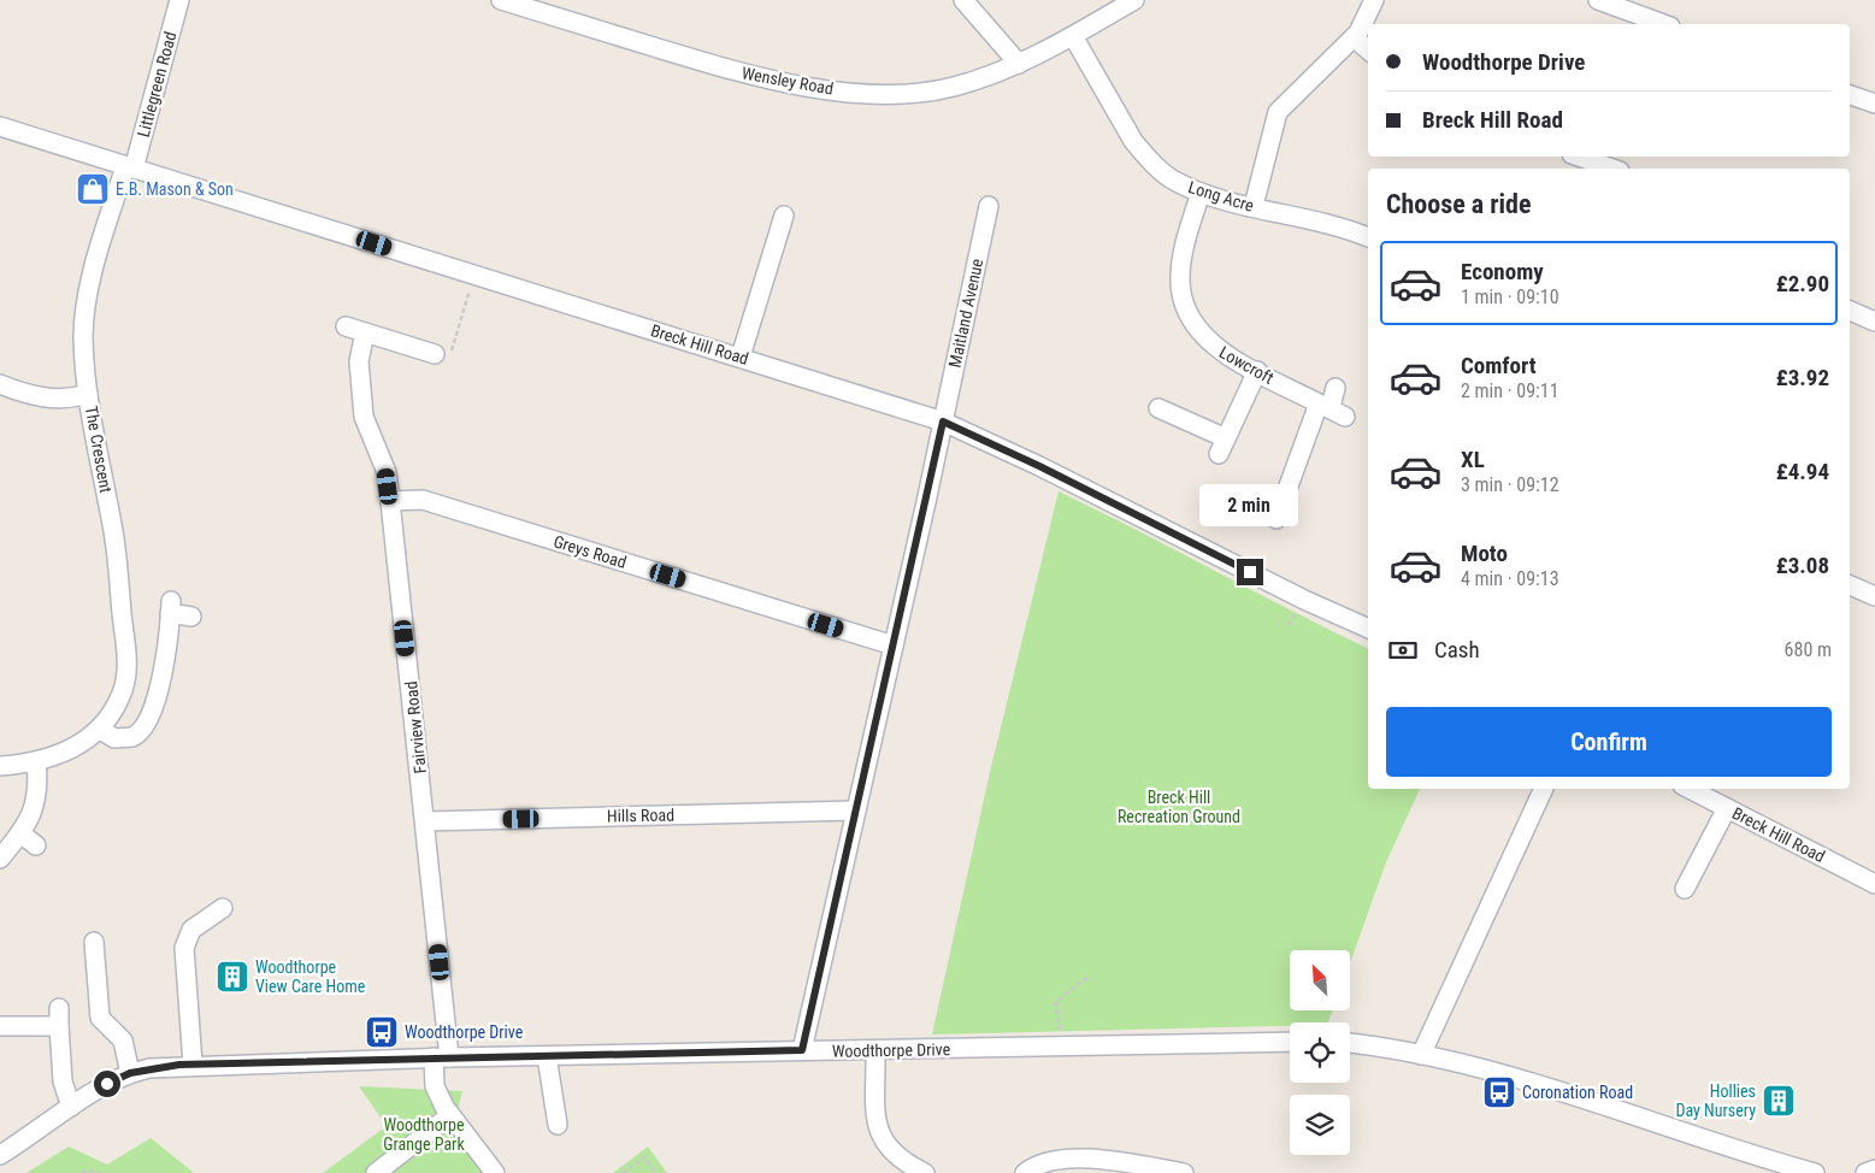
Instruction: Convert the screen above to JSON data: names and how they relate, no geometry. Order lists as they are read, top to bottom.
{
  "streets": {
    "street": [
      "Wensley Road",
      "Littlegreen Road",
      "Long Acre",
      "Maitland Avenue",
      "Breck Hill Road",
      "Lowcroft",
      "The Crescent",
      "Greys Road",
      "Fairview Road",
      "Hills Road",
      "Woodthorpe Drive"
    ]
  },
  "crossings": [
    ["Wensley Road", "Long Acre"],
    ["Littlegreen Road", "Breck Hill Road"],
    ["Littlegreen Road", "The Crescent"],
    ["Long Acre", "Lowcroft"],
    ["Maitland Avenue", "Breck Hill Road"],
    ["Maitland Avenue", "Greys Road"],
    ["Maitland Avenue", "Hills Road"],
    ["Maitland Avenue", "Woodthorpe Drive"],
    ["Breck Hill Road", "The Crescent"],
    ["Greys Road", "Fairview Road"],
    ["Fairview Road", "Hills Road"],
    ["Fairview Road", "Woodthorpe Drive"]
  ],
  "parks": ["Breck Hill Recreation Ground", "Woodthorpe Grange Park"],
  "places": {
    "shop": ["E.B. Mason & Son"],
    "building": ["Woodthorpe View Care Home", "Hollies Day Nursery"],
    "bus stop": ["Woodthorpe Drive", "Coronation Road"]
  },
  "north": "top left",
  "page": {
    "banner": ["Woodthorpe Drive", "Breck Hill Road"],
    "heading": "Choose a ride",
    "list": [
      {
        "name": "Economy",
        "note": "1 min · 09:10",
        "value": "£2.90"
      },
      {
        "name": "Comfort",
        "note": "2 min · 09:11",
        "value": "£3.92"
      },
      {
        "name": "XL",
        "note": "3 min · 09:12",
        "value": "£4.94"
      },
      {
        "name": "Moto",
        "note": "4 min · 09:13",
        "value": "£3.08"
      }
    ],
    "bubble": "2 min",
    "pay": ["Cash", "680 m"],
    "buttons": "Confirm"
  }
}
